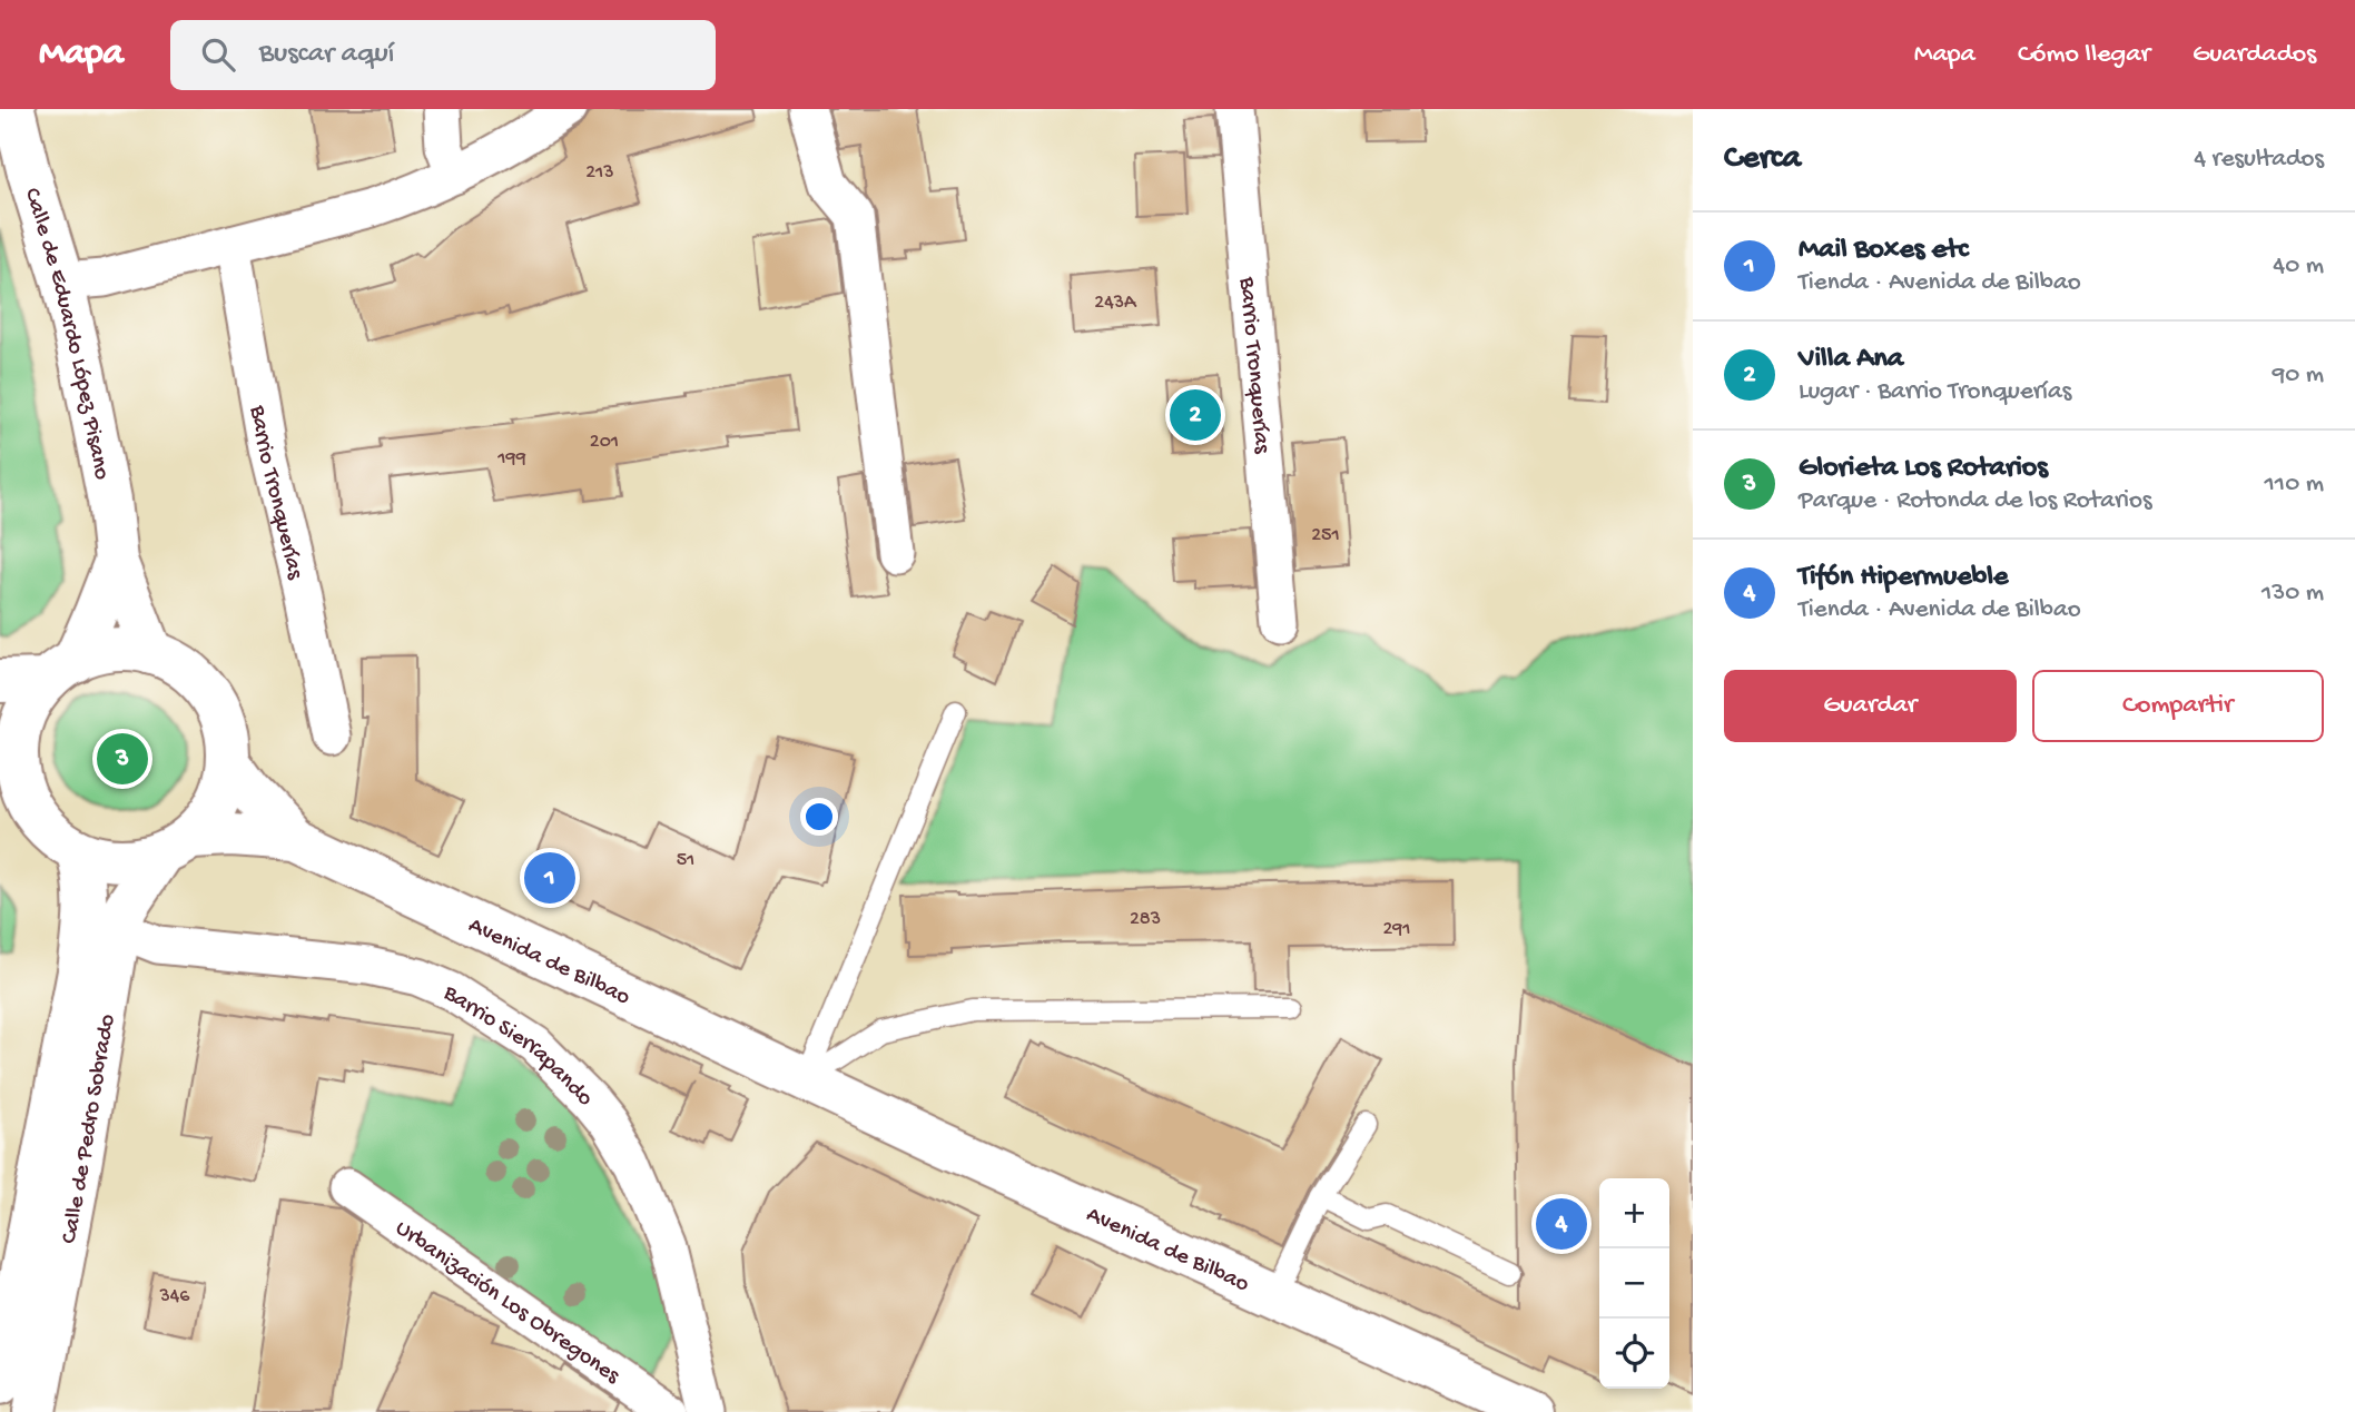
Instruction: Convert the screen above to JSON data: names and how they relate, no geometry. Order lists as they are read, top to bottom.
{
  "streets": {
    "main road": ["Calle de Eduardo López Pisano", "Avenida de Bilbao", "Calle de Pedro Sobrado"],
    "street": ["Barrio Tronquerías", "Barrio Sierrapando", "Urbanización Los Obregones"]
  },
  "crossings": [
    ["Calle de Eduardo López Pisano", "Avenida de Bilbao"],
    ["Calle de Eduardo López Pisano", "Calle de Pedro Sobrado"],
    ["Avenida de Bilbao", "Calle de Pedro Sobrado"],
    ["Barrio Sierrapando", "Calle de Pedro Sobrado"],
    ["Barrio Sierrapando", "Urbanización Los Obregones"]
  ],
  "house_numbers": [
    "213",
    "243A",
    "201",
    "199",
    "251",
    "51",
    "283",
    "291",
    "346"
  ],
  "page": {
    "header": "Mapa",
    "search": "Buscar aquí",
    "nav": ["Mapa", "Cómo llegar", "Guardados"],
    "heading": ["Cerca", "4 resultados"],
    "list": [
      {
        "mark": "1",
        "name": "Mail Boxes etc",
        "note": "Tienda · Avenida de Bilbao",
        "value": "40 m"
      },
      {
        "mark": "2",
        "name": "Villa Ana",
        "note": "Lugar · Barrio Tronquerías",
        "value": "90 m"
      },
      {
        "mark": "3",
        "name": "Glorieta Los Rotarios",
        "note": "Parque · Rotonda de los Rotarios",
        "value": "110 m"
      },
      {
        "mark": "4",
        "name": "Tifón Hipermueble",
        "note": "Tienda · Avenida de Bilbao",
        "value": "130 m"
      }
    ],
    "pins": [
      "2",
      "3",
      "1",
      "4"
    ],
    "buttons": ["Guardar", "Compartir"],
    "map_buttons": ["+", "−"]
  }
}
